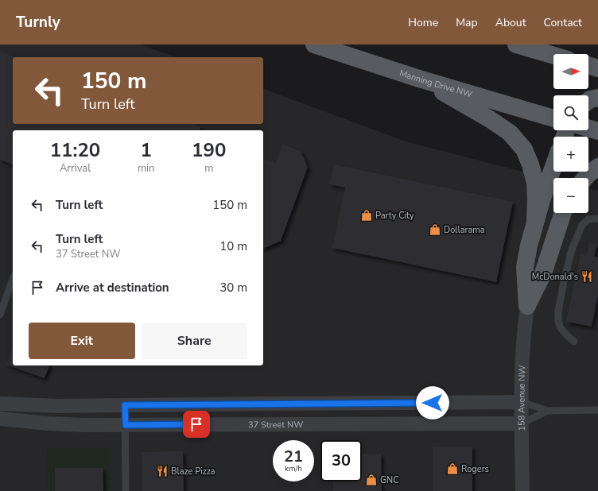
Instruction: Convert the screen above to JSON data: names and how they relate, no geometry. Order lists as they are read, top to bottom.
{
  "streets": {
    "main road": ["Manning Drive NW"],
    "street": ["158 Avenue NW", "37 Street NW"]
  },
  "crossings": [
    ["158 Avenue NW", "37 Street NW"]
  ],
  "places": {
    "shop": [
      "Party City",
      "Dollarama",
      "Rogers",
      "GNC"
    ],
    "restaurant": ["McDonald's", "Blaze Pizza"]
  },
  "north": "right",
  "page": {
    "header": "Turnly",
    "nav": [
      "Home",
      "Map",
      "About",
      "Contact"
    ],
    "map_buttons": ["+", "−"],
    "turn": ["150 m", "Turn left"],
    "eta": [
      "11:20",
      "Arrival",
      "1",
      "min",
      "190",
      "m"
    ],
    "list": [
      {
        "name": "Turn left",
        "value": "150 m"
      },
      {
        "name": "Turn left",
        "note": "37 Street NW",
        "value": "10 m"
      },
      {
        "name": "Arrive at destination",
        "value": "30 m"
      }
    ],
    "buttons": ["Exit", "Share"],
    "speed": "21 km/h",
    "limit": "30"
  }
}
